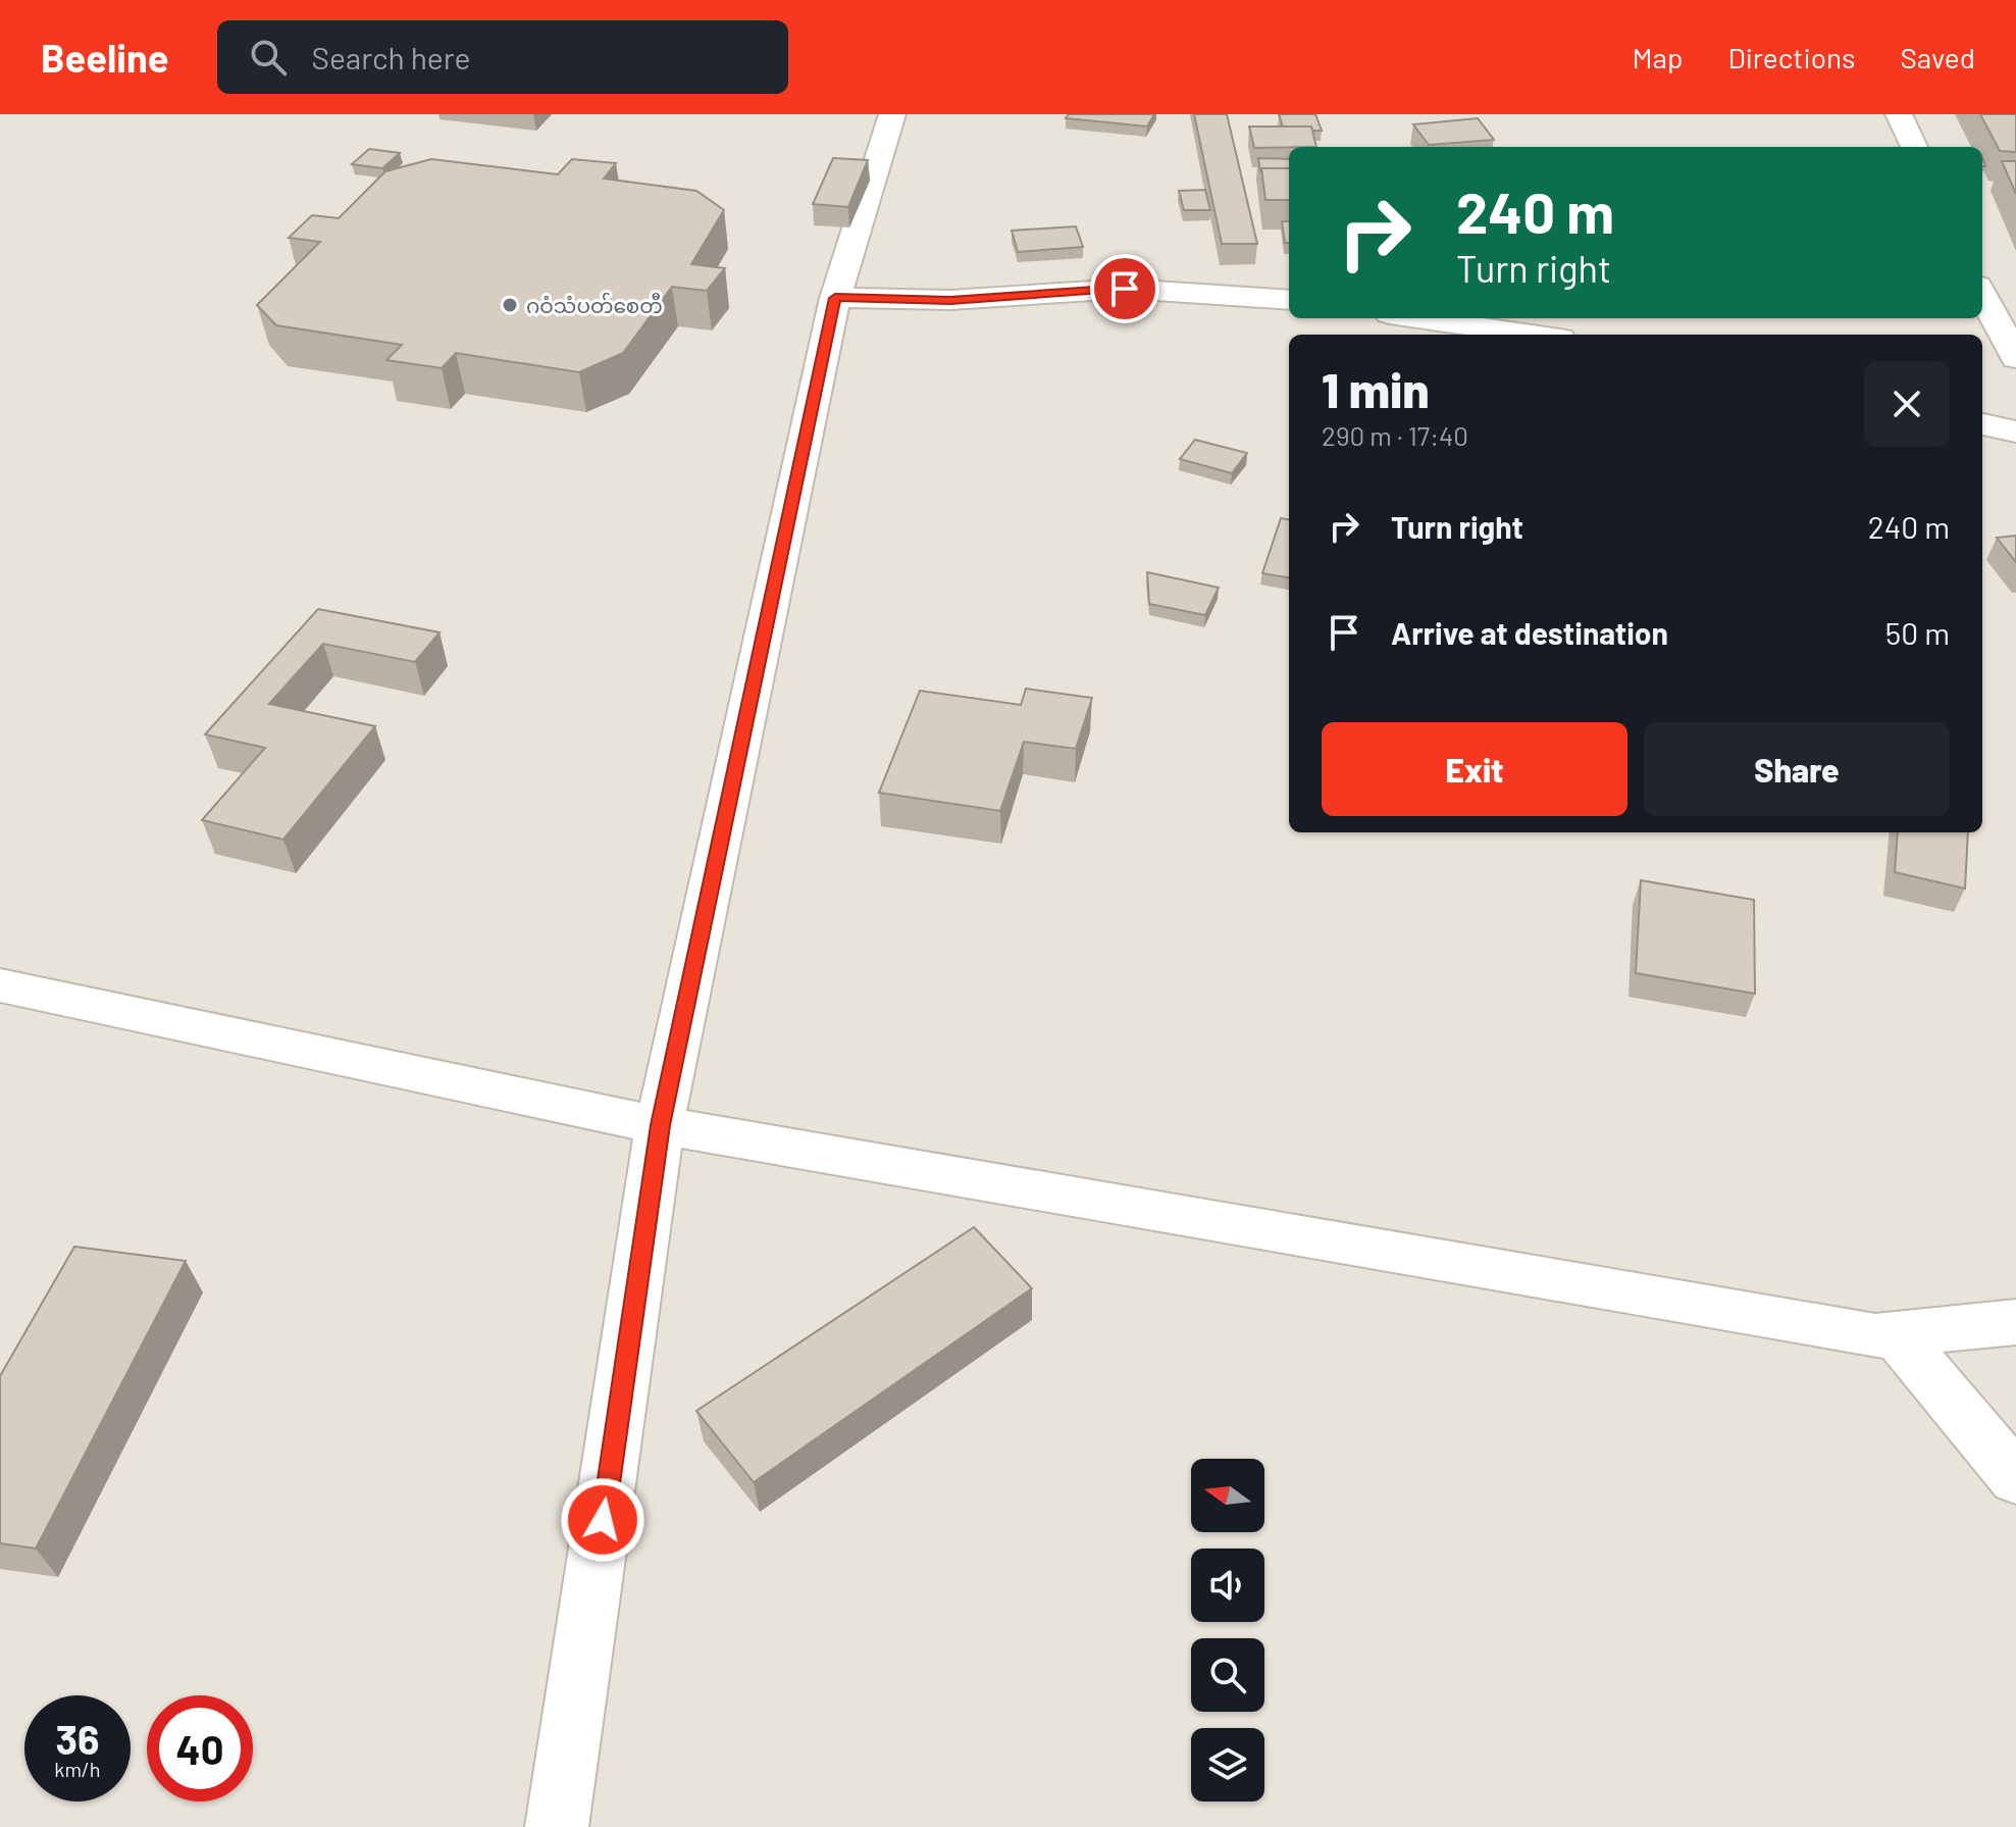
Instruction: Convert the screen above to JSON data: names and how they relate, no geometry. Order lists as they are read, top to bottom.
{
  "places": ["ဂဝံသံပတ်စေတီ"],
  "north": "left",
  "page": {
    "header": "Beeline",
    "search": "Search here",
    "nav": ["Map", "Directions", "Saved"],
    "turn": ["240 m", "Turn right"],
    "heading": ["1 min", "290 m · 17:40"],
    "list": [
      {
        "name": "Turn right",
        "value": "240 m"
      },
      {
        "name": "Arrive at destination",
        "value": "50 m"
      }
    ],
    "buttons": ["Exit", "Share"],
    "speed": "36 km/h",
    "limit": "40"
  }
}
